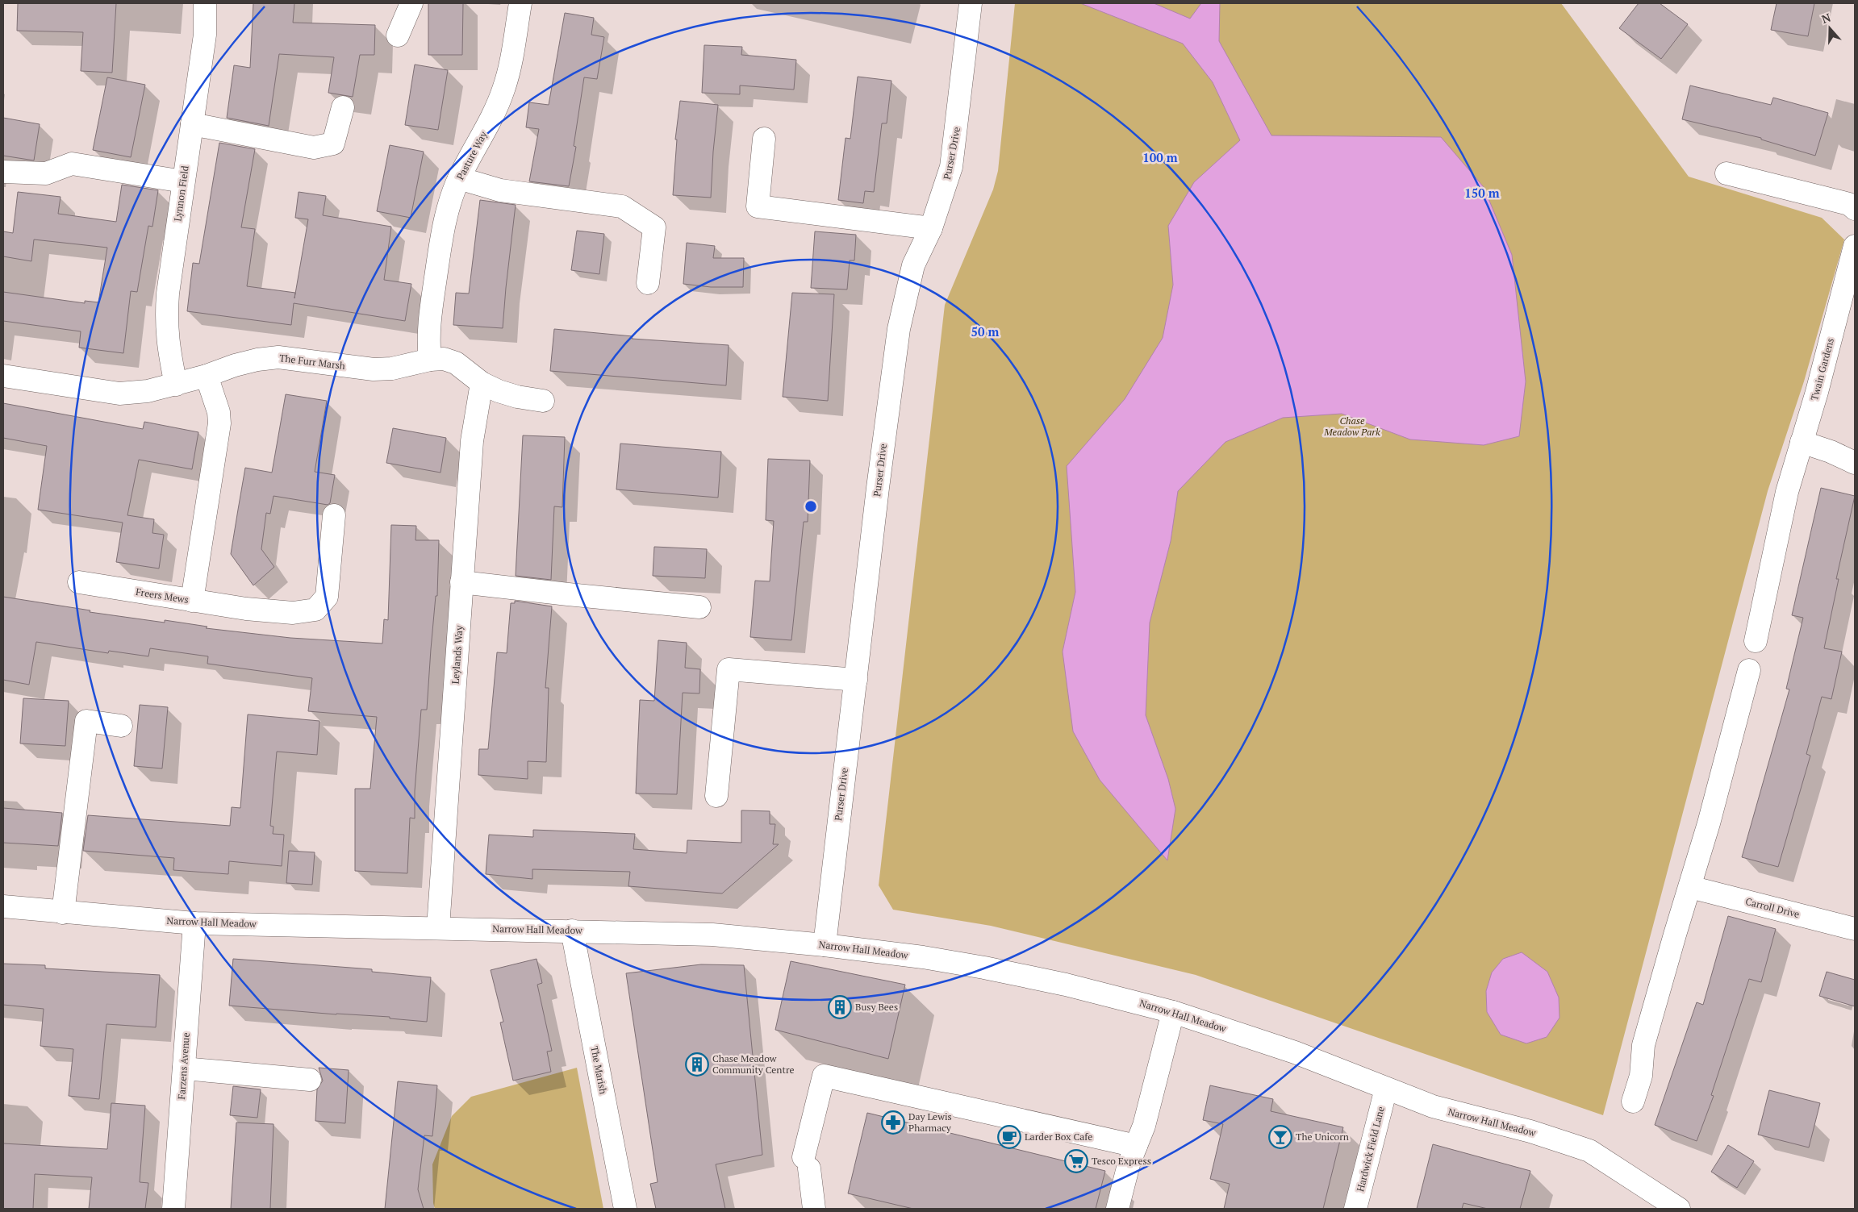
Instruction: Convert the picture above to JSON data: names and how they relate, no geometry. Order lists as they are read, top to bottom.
{
  "streets": {
    "street": [
      "Purser Drive",
      "Pasture Way",
      "Lynnon Field",
      "The Furr Marsh",
      "Twain Gardens",
      "Freers Mews",
      "Leylands Way",
      "Carroll Drive",
      "Narrow Hall Meadow",
      "Farzens Avenue",
      "The Marish",
      "Hardwick Field Lane"
    ]
  },
  "crossings": [
    ["Purser Drive", "Narrow Hall Meadow"],
    ["Pasture Way", "The Furr Marsh"],
    ["Lynnon Field", "The Furr Marsh"],
    ["The Furr Marsh", "Leylands Way"],
    ["Leylands Way", "Narrow Hall Meadow"],
    ["Narrow Hall Meadow", "Farzens Avenue"],
    ["Narrow Hall Meadow", "The Marish"],
    ["Narrow Hall Meadow", "Hardwick Field Lane"]
  ],
  "parks": ["Chase Meadow Park"],
  "places": {
    "building": ["Busy Bees", "Chase Meadow Community Centre"],
    "pharmacy": ["Day Lewis Pharmacy"],
    "cafe": ["Larder Box Cafe"],
    "bar": ["The Unicorn"],
    "supermarket": ["Tesco Express"]
  },
  "north": "top",
  "rings": ["100 m", "150 m", "50 m"]
}
